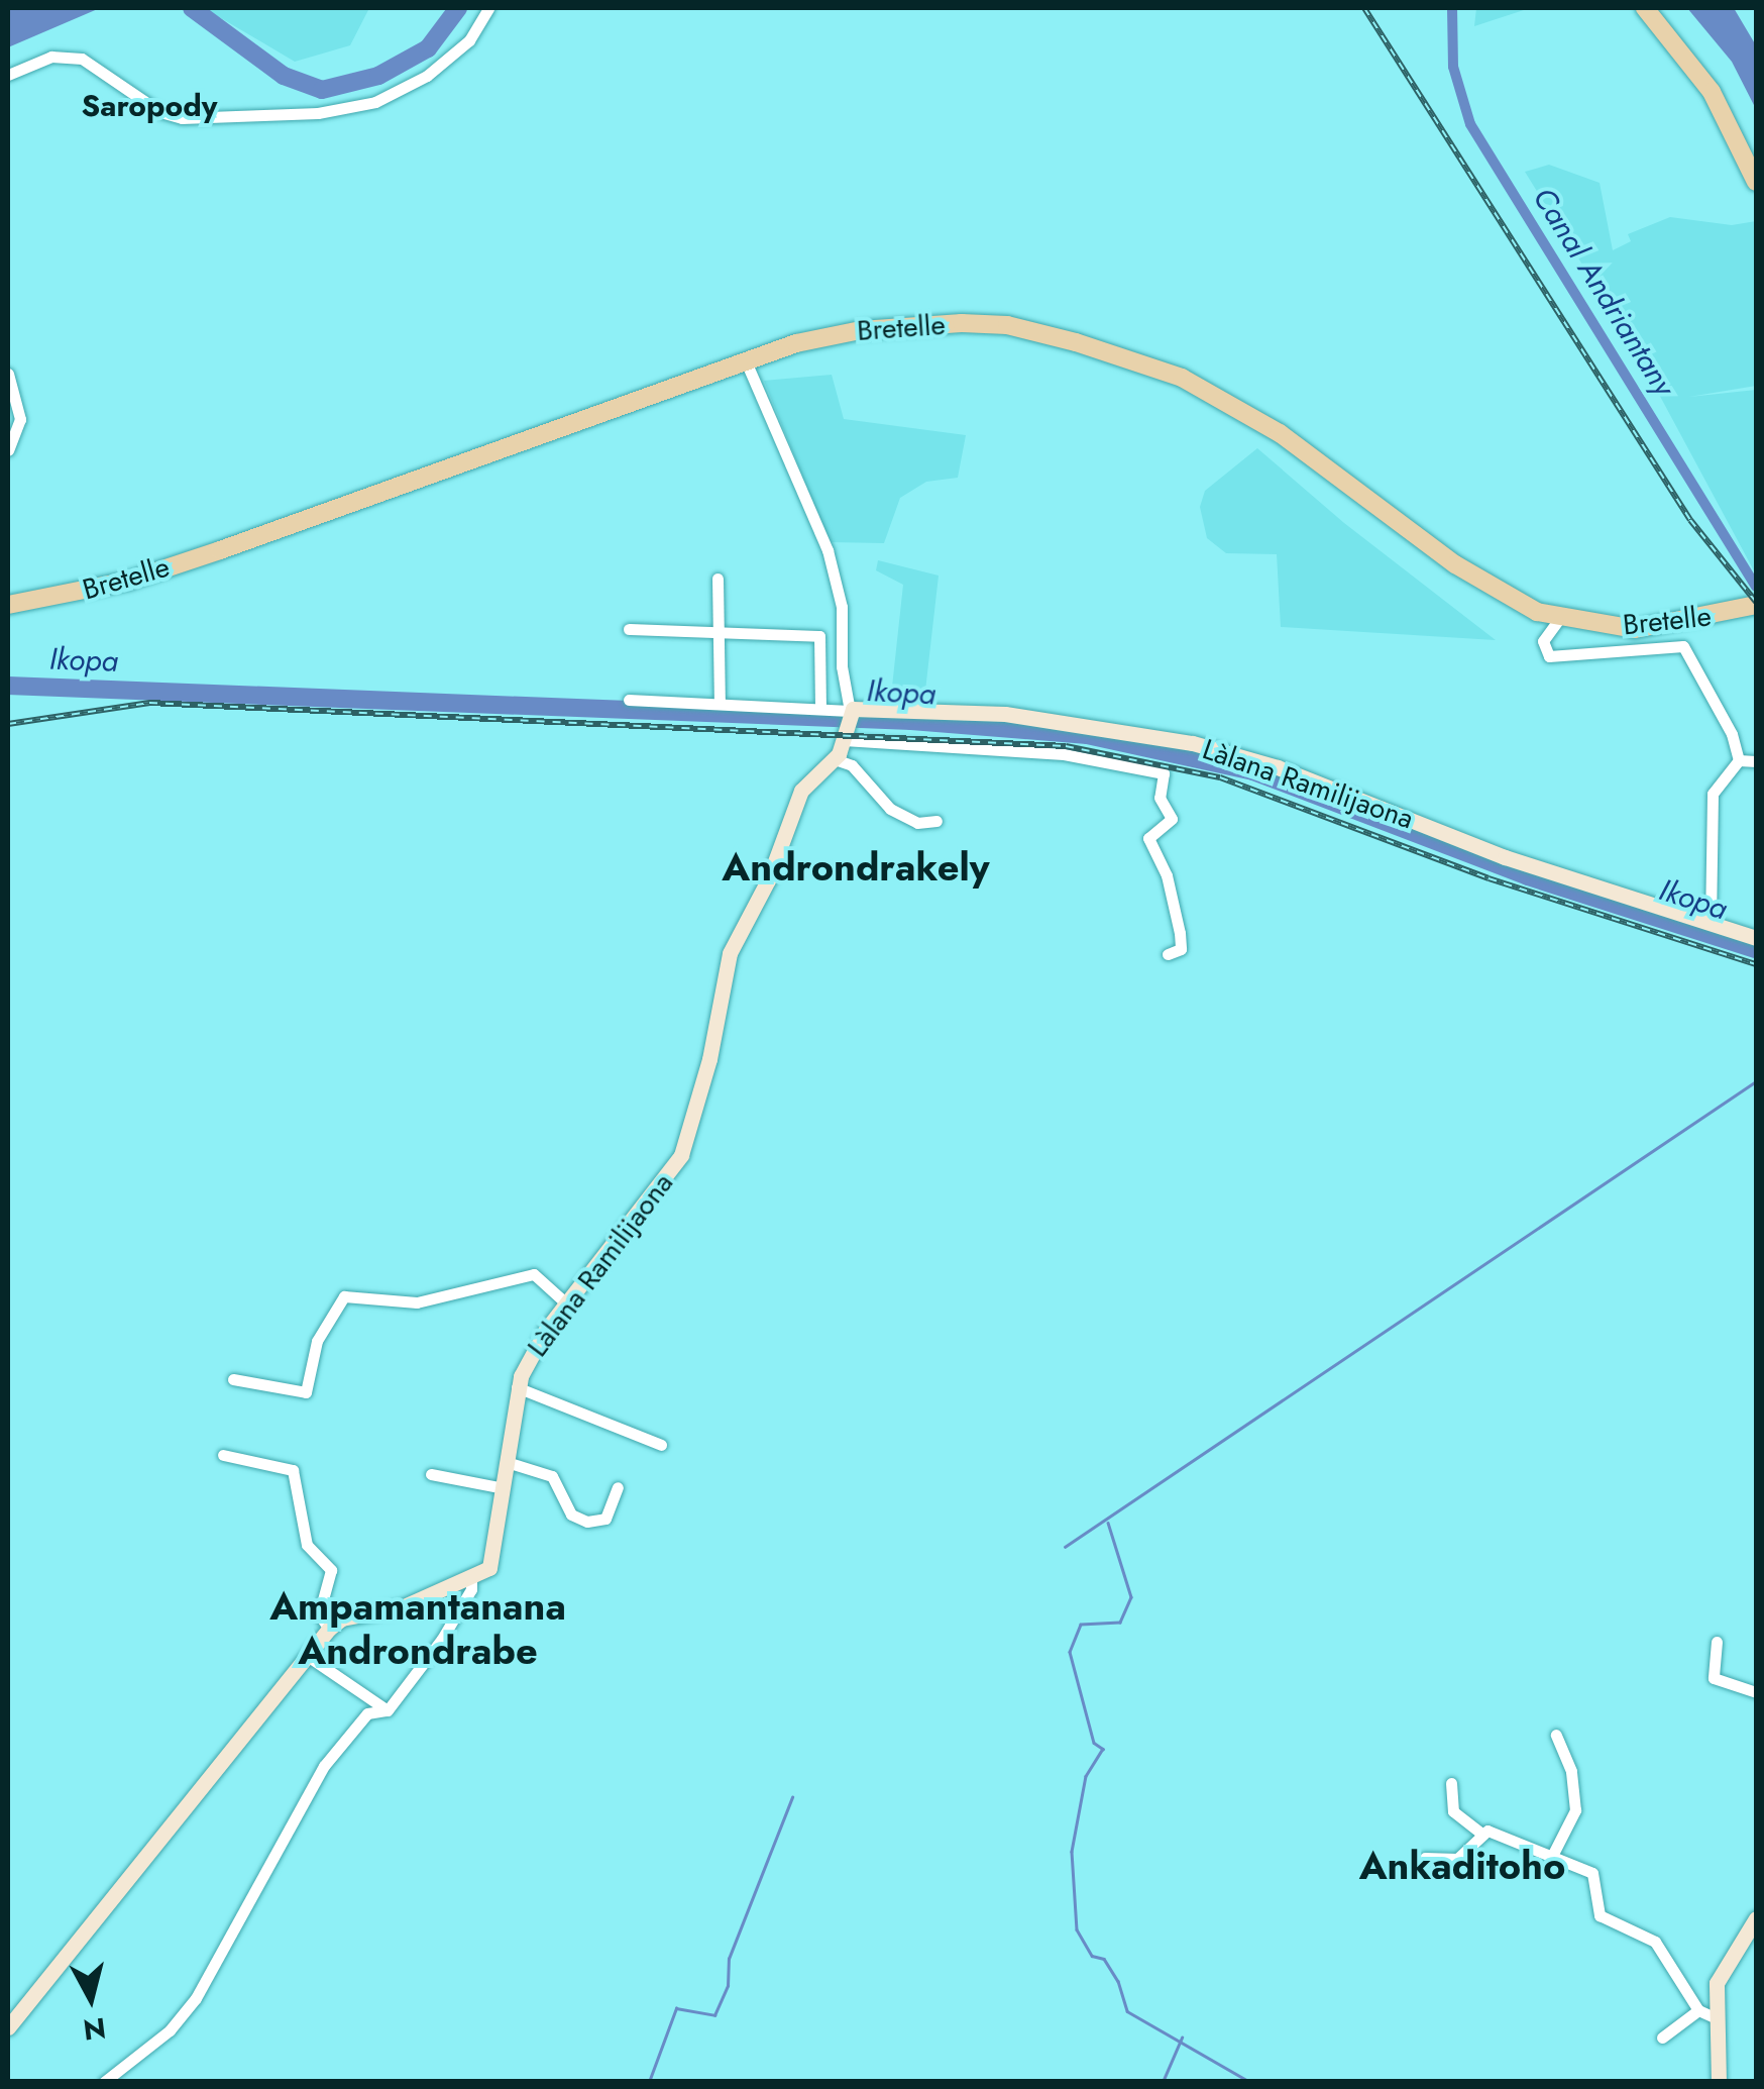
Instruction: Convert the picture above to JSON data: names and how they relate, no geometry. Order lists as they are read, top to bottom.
{
  "streets": {
    "main road": ["Bretelle"],
    "street": ["Làlana Ramilijaona"]
  },
  "districts": [
    "Saropody",
    "Androndrakely",
    "Ampamantanana Androndrabe",
    "Ankaditoho"
  ],
  "water": ["Canal Andriantany", "Ikopa"],
  "north": "bottom"
}
